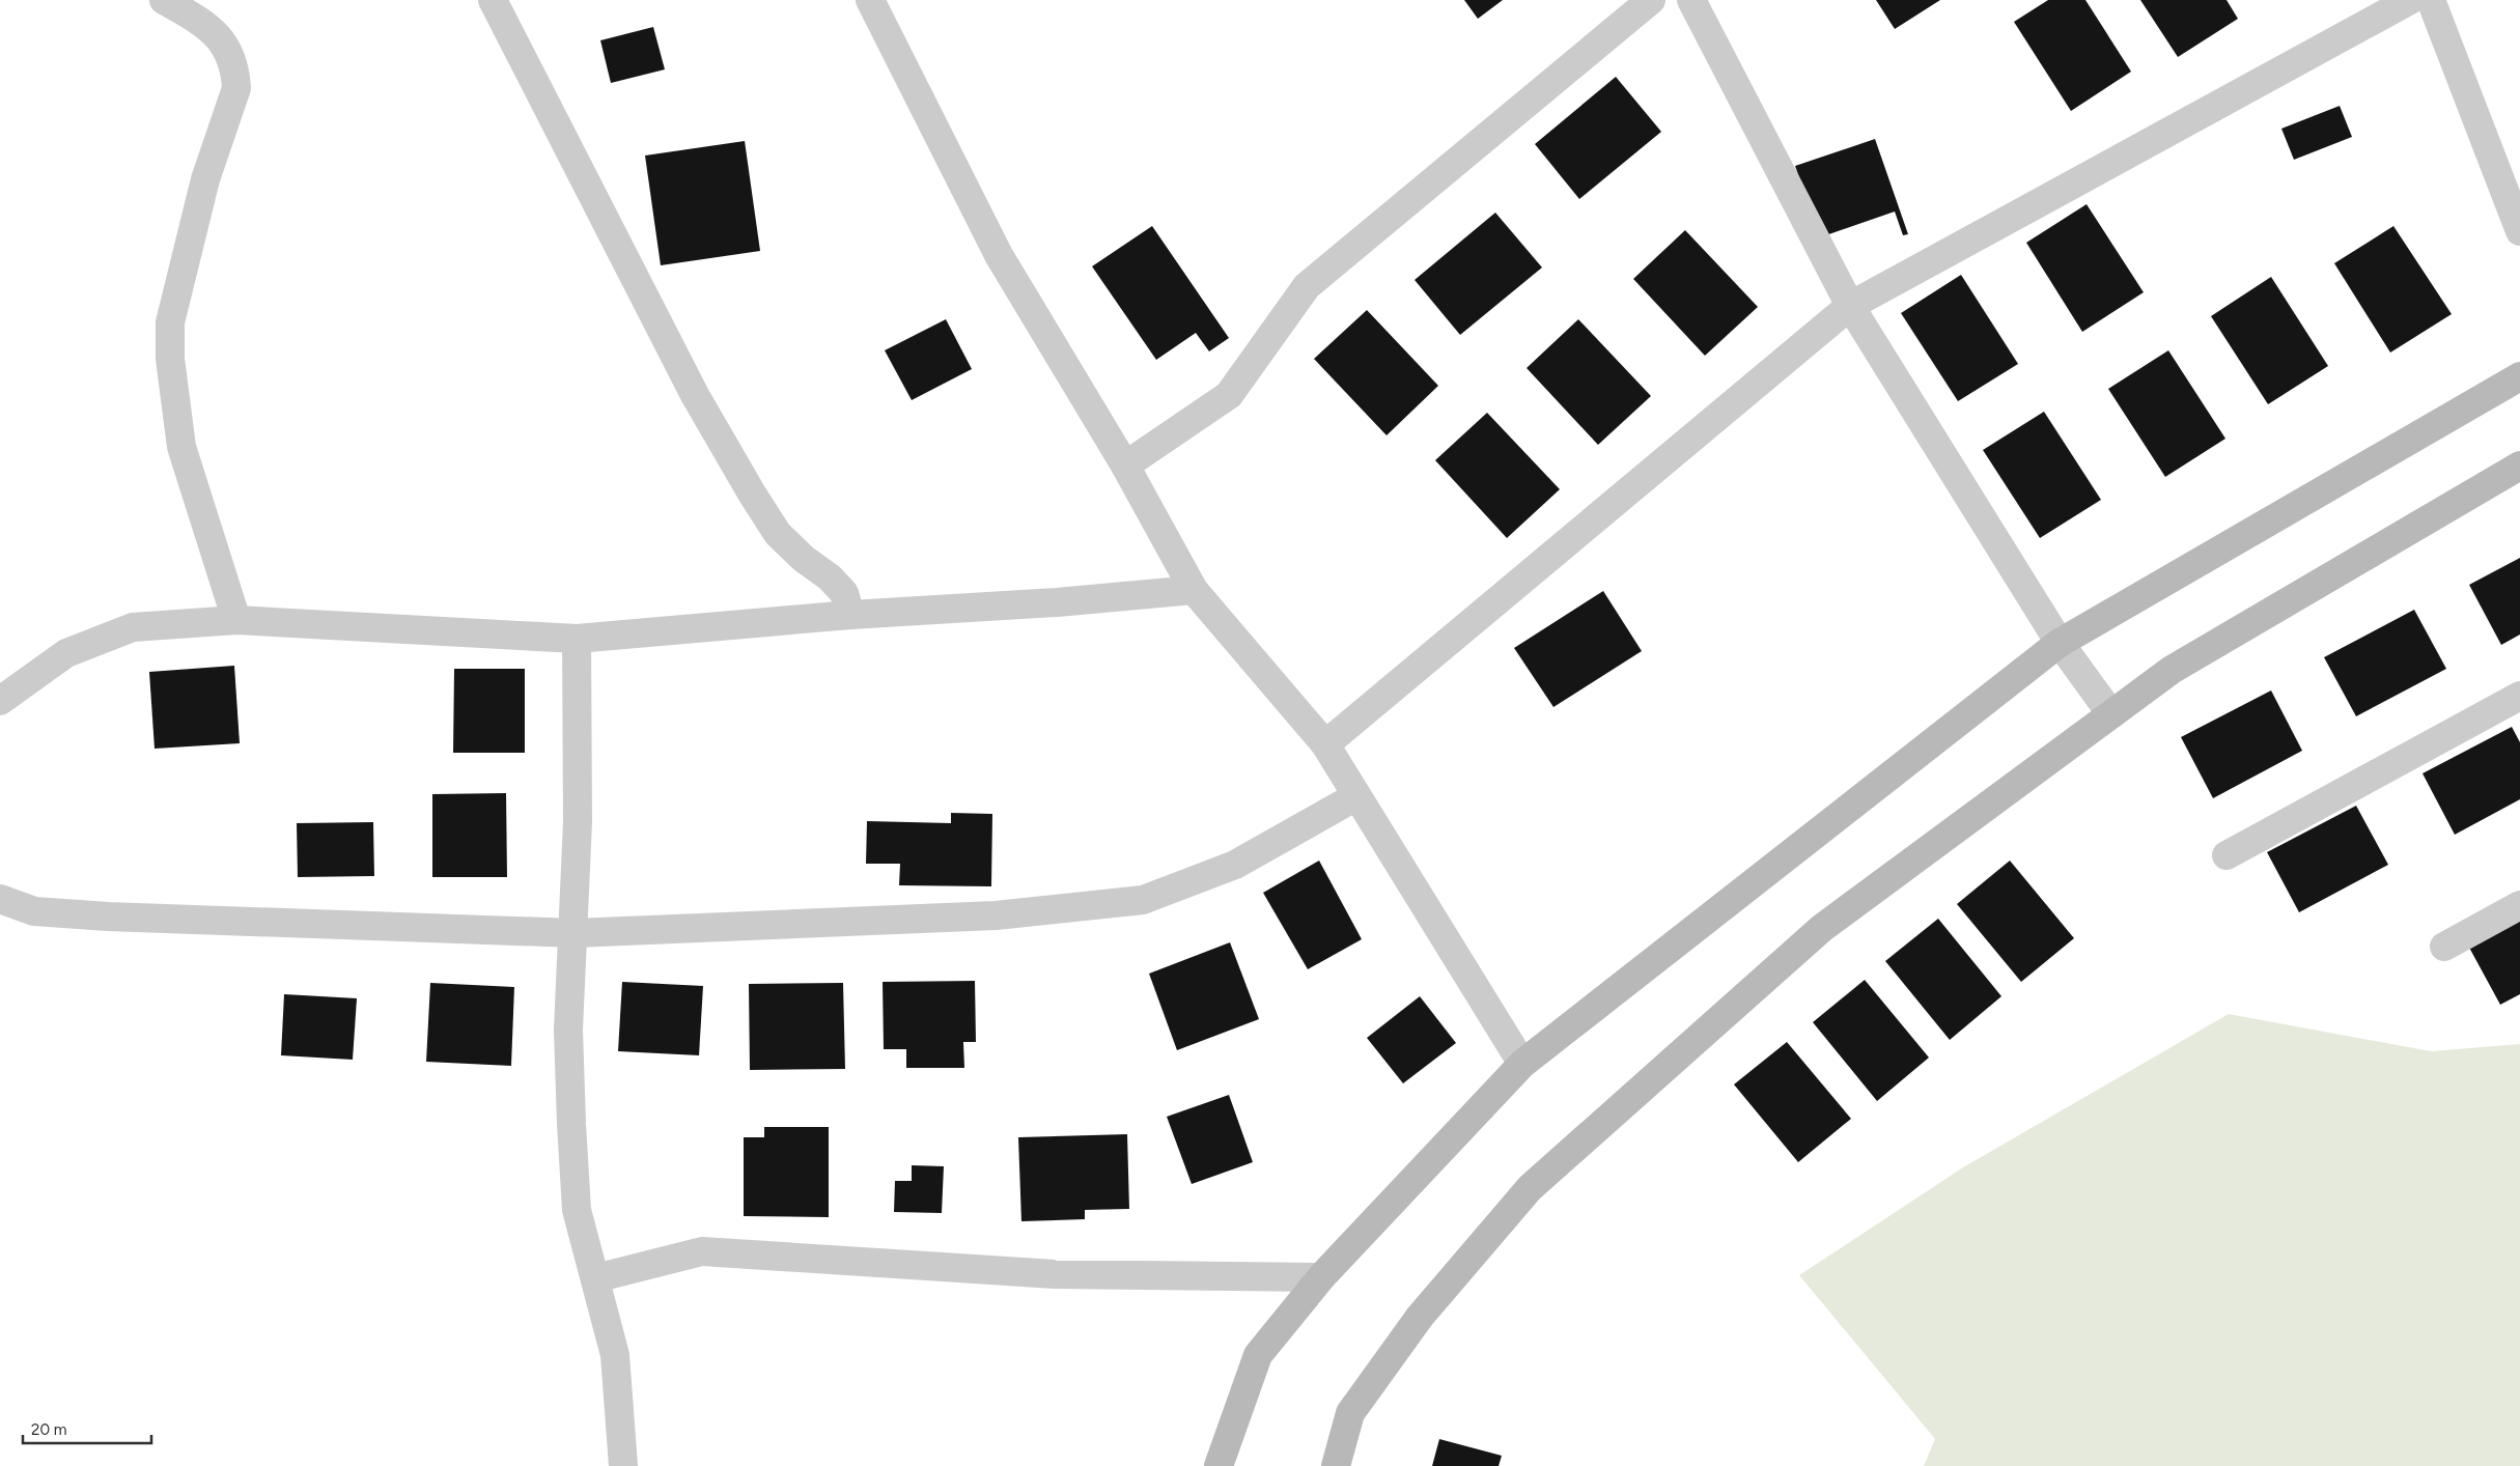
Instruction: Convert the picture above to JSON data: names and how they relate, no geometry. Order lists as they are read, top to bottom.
{
  "scale_bar": "20 m"
}
